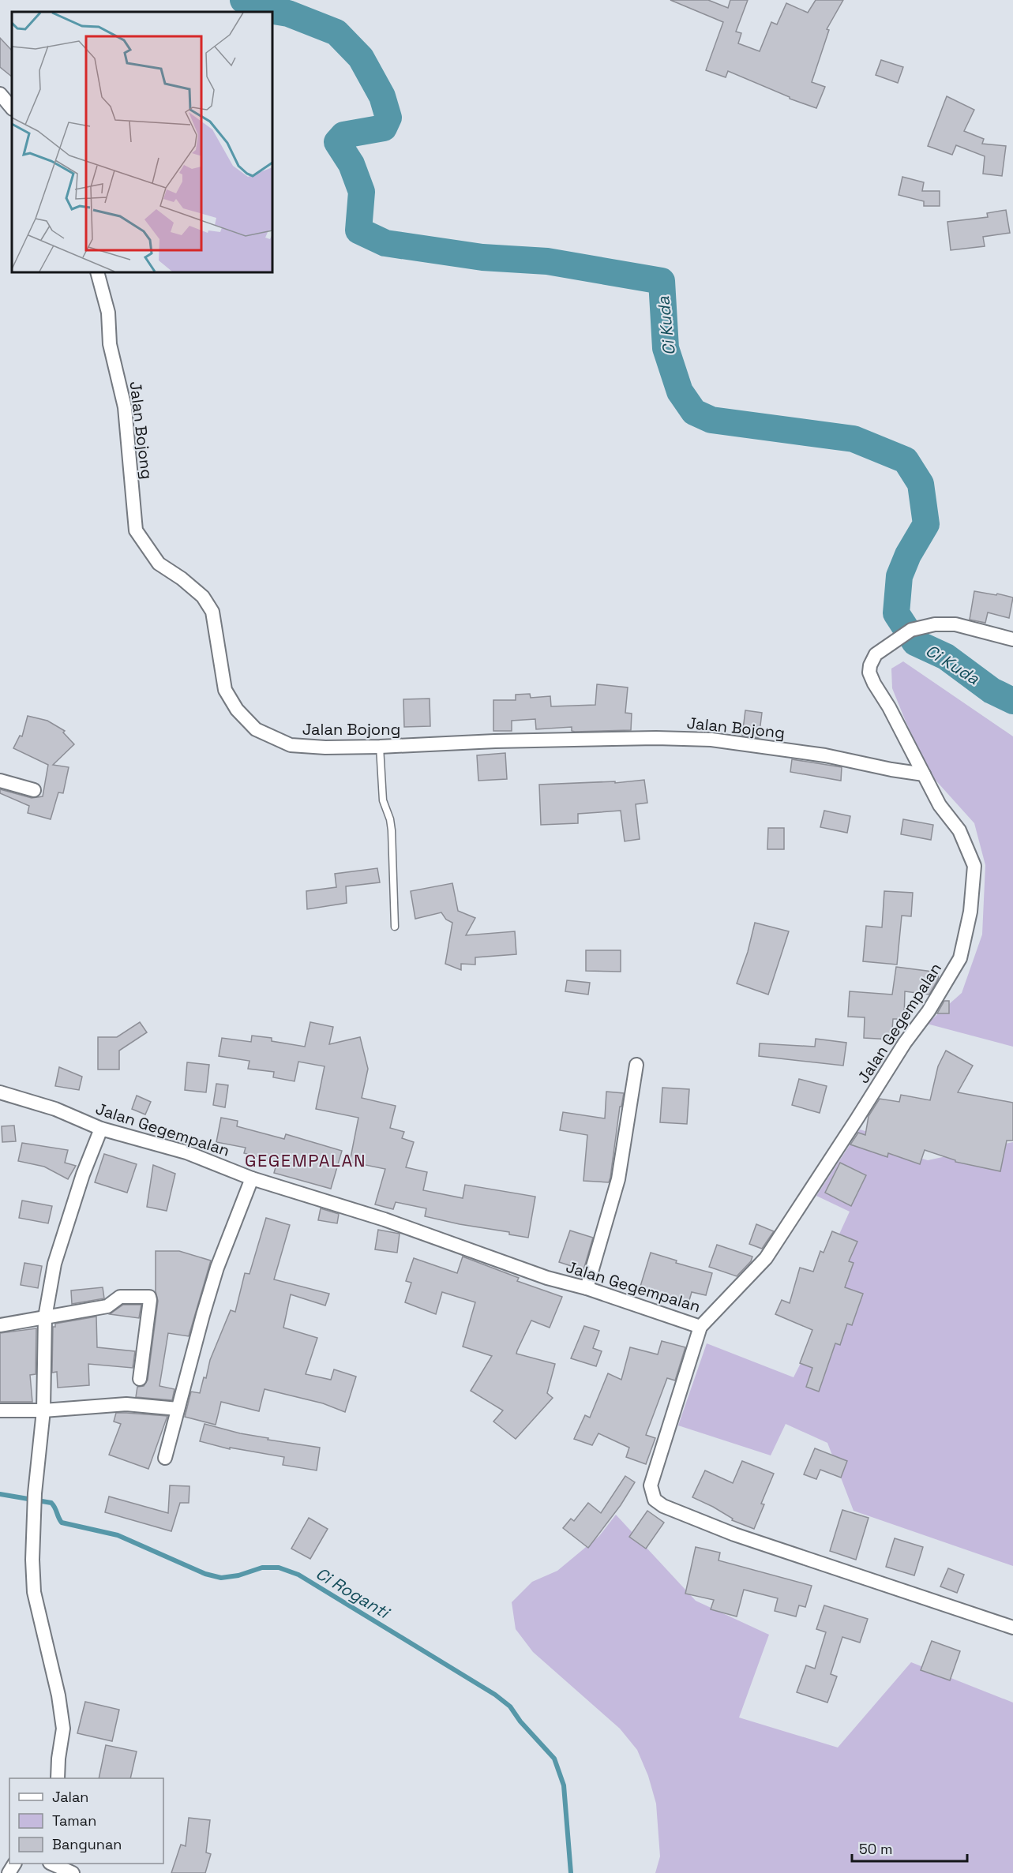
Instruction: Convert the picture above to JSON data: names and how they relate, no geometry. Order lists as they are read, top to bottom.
{
  "streets": {
    "street": ["Jalan Bojong", "Jalan Gegempalan"]
  },
  "crossings": [
    ["Jalan Bojong", "Jalan Gegempalan"]
  ],
  "districts": ["GEGEMPALAN"],
  "water": ["Ci Kuda", "Ci Roganti"],
  "legend": ["Jalan", "Taman", "Bangunan"],
  "scale_bar": "50 m"
}
